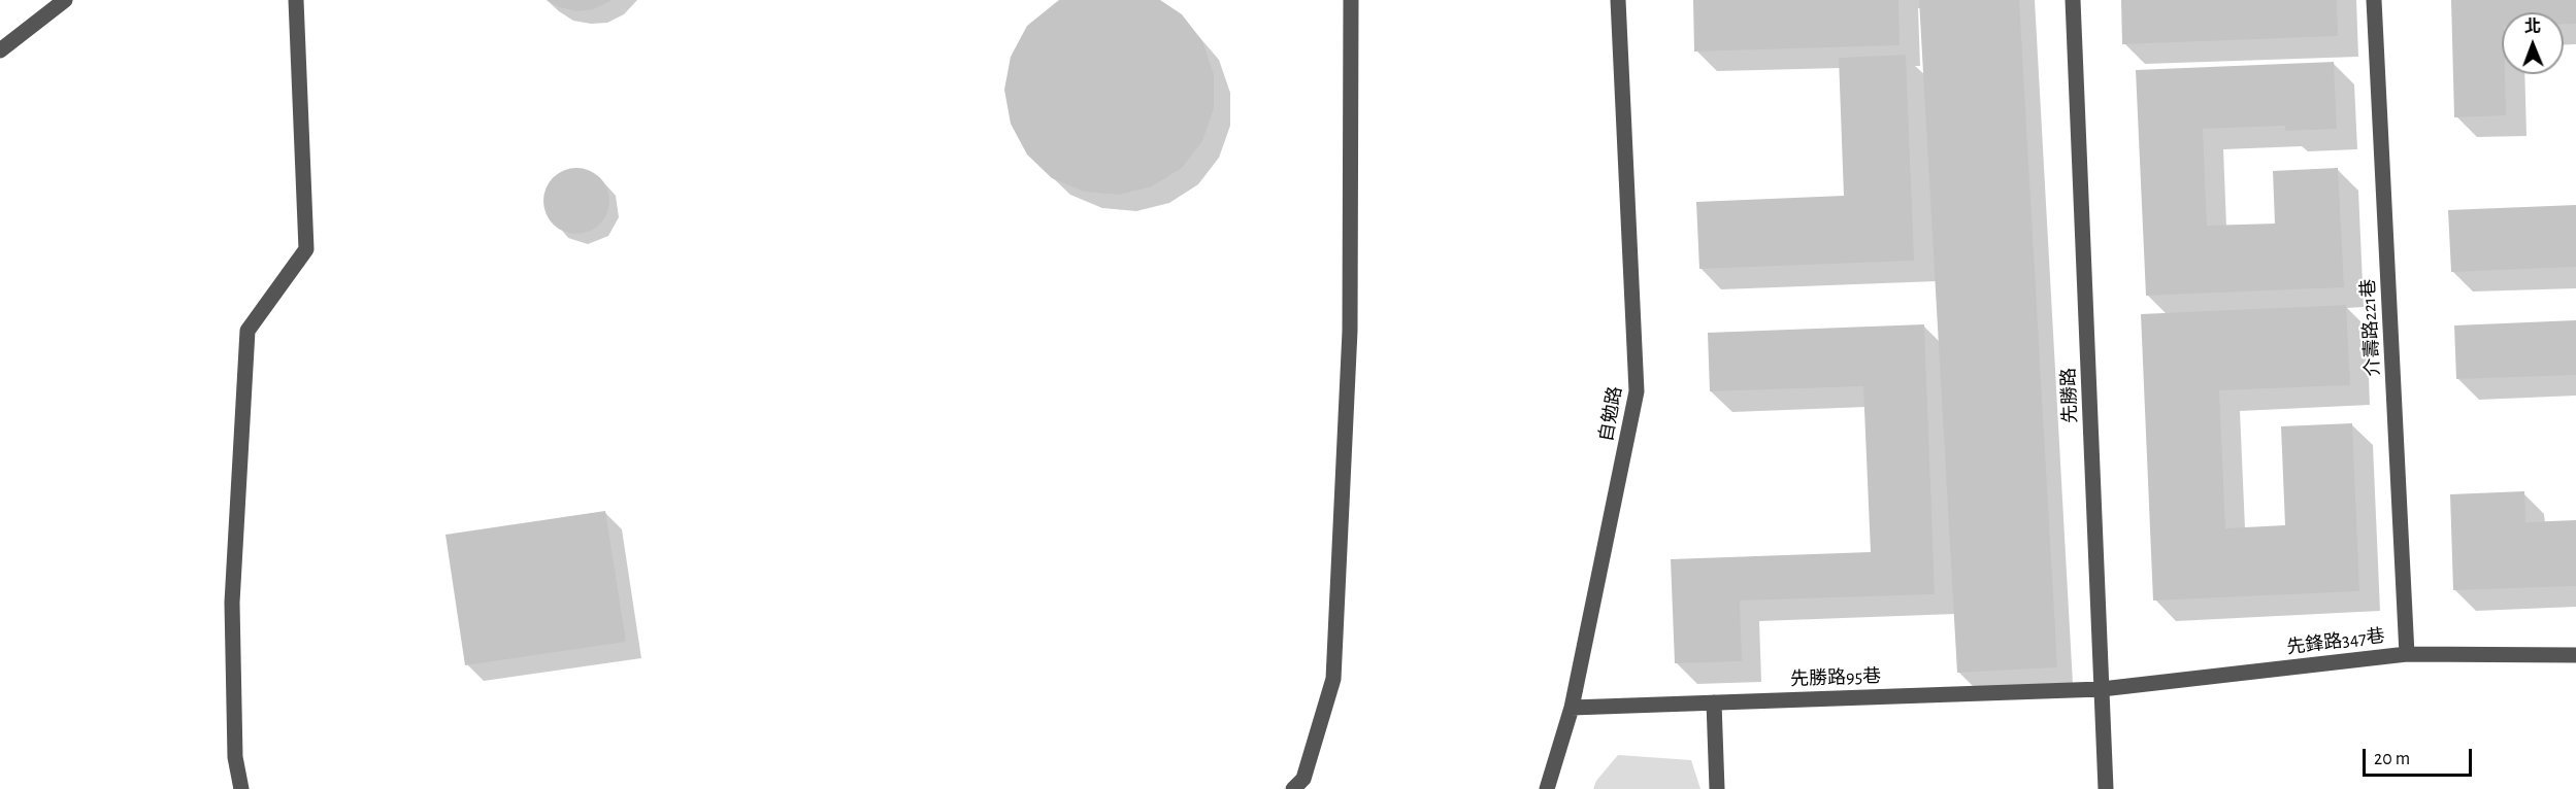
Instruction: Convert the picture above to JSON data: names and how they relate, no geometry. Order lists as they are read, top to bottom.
{
  "streets": {
    "street": [
      "介壽路221巷",
      "先勝路",
      "自勉路",
      "先鋒路347巷",
      "先勝路95巷"
    ]
  },
  "crossings": [
    ["介壽路221巷", "先鋒路347巷"],
    ["先勝路", "先鋒路347巷"],
    ["先勝路", "先勝路95巷"],
    ["自勉路", "先勝路95巷"],
    ["先鋒路347巷", "先勝路95巷"]
  ],
  "scale_bar": "20 m",
  "north": "top"
}
